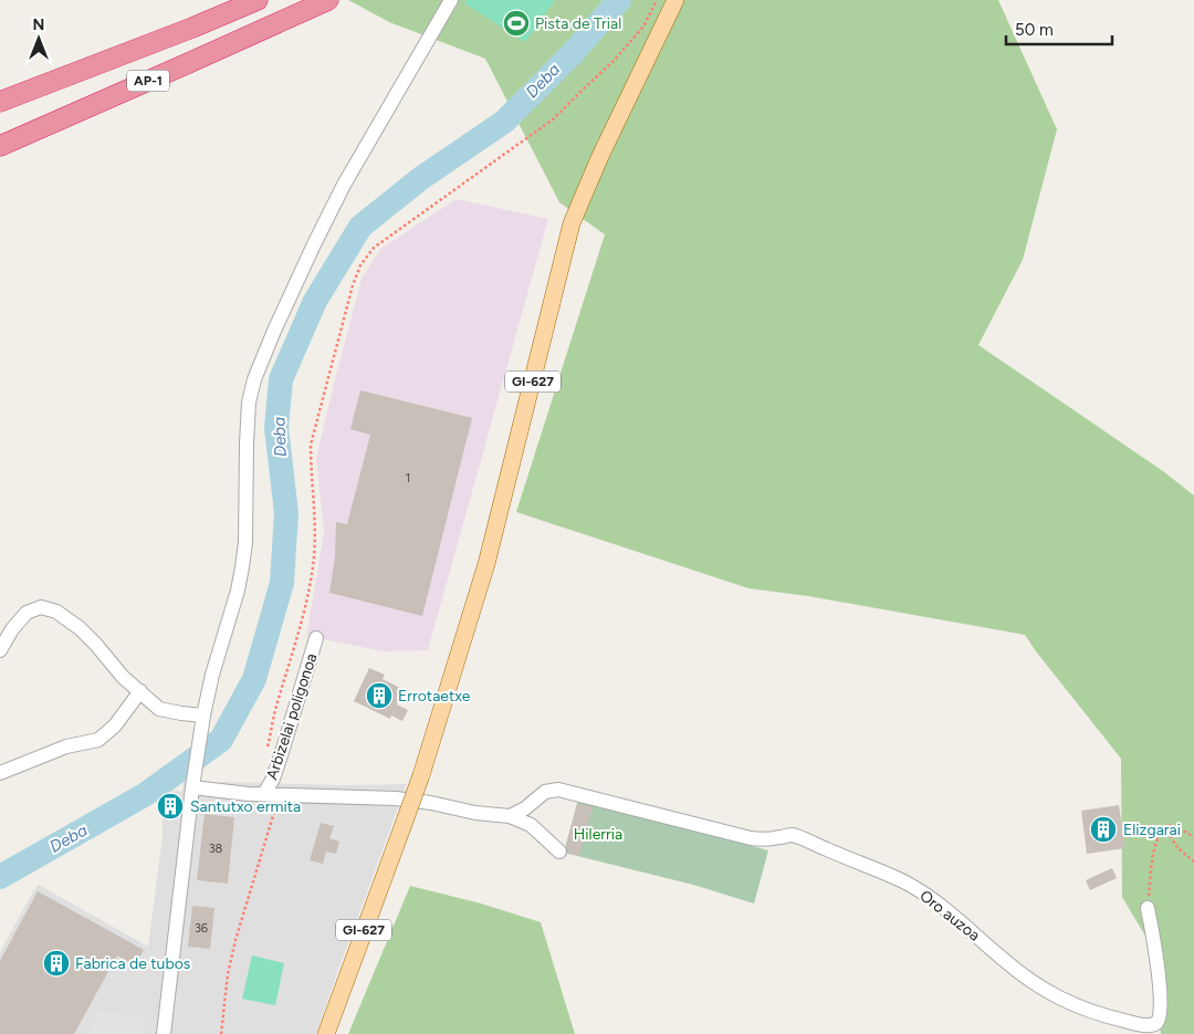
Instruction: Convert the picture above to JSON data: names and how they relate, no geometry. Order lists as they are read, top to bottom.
{
  "streets": {
    "highway": ["AP-1"],
    "main road": ["GI-627"],
    "street": ["Arbizelai poligonoa", "Oro auzoa"]
  },
  "water": ["Deba"],
  "parks": ["Hilerria"],
  "places": {
    "sports": ["Pista de Trial"],
    "building": [
      "Errotaetxe",
      "Santutxo ermita",
      "Elizgarai",
      "Fabrica de tubos"
    ]
  },
  "house_numbers": ["1", "38", "36"],
  "scale_bar": "50 m",
  "north": "top"
}
